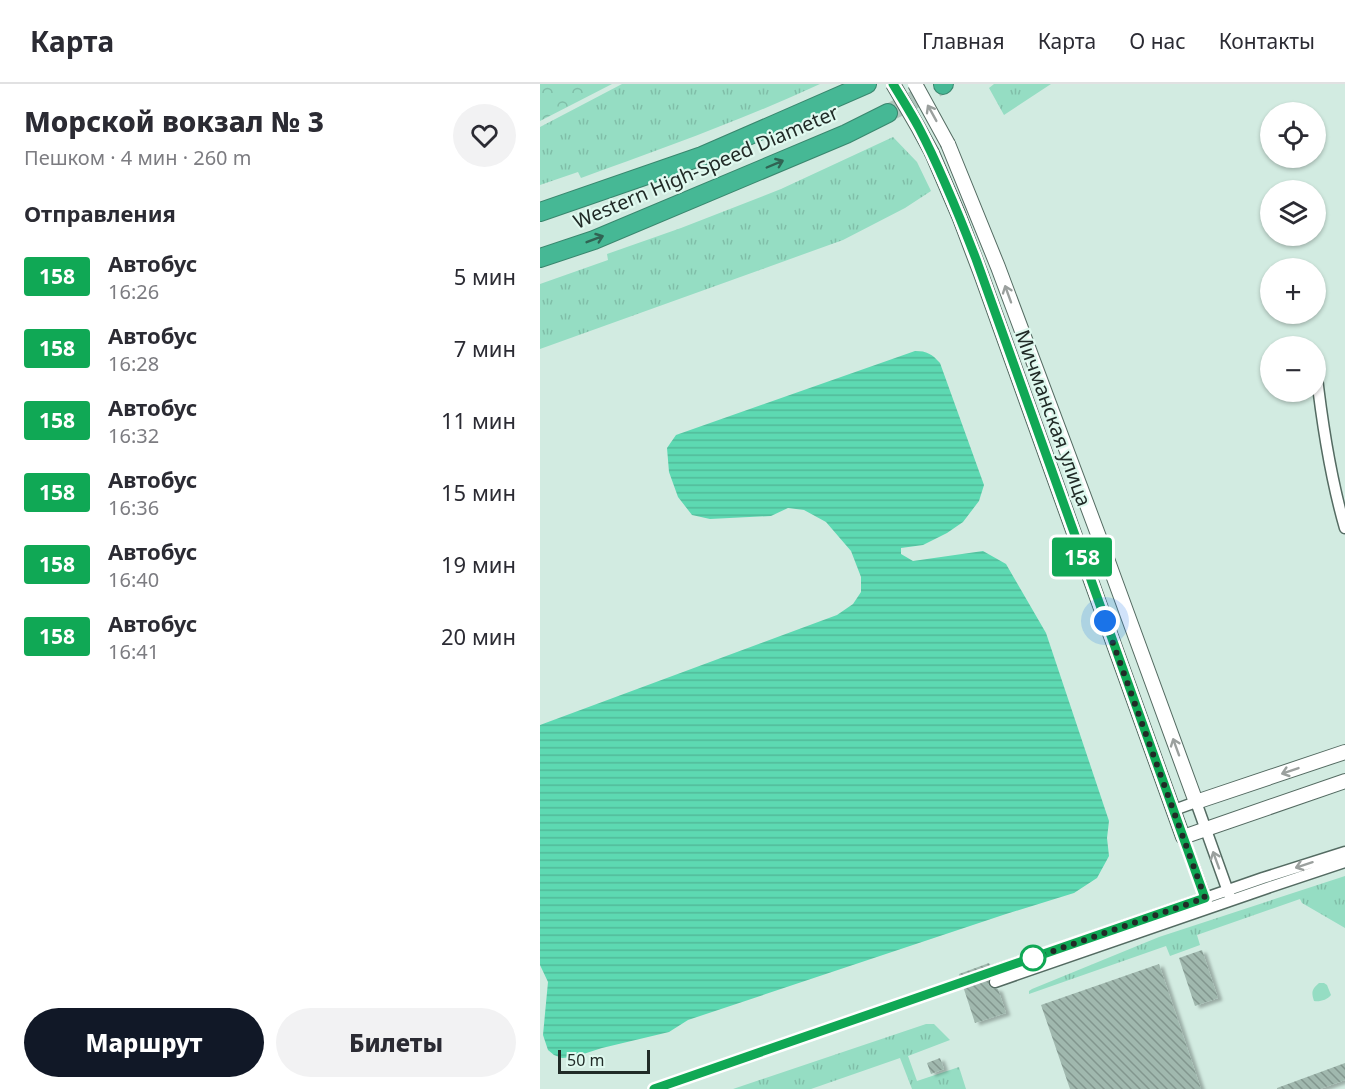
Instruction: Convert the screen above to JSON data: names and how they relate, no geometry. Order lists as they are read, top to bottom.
{
  "streets": {
    "highway": ["Western High-Speed Diameter"],
    "main road": ["Мичманская улица"]
  },
  "lines": ["bus line 158"],
  "scale_bar": "50 m",
  "page": {
    "header": "Карта",
    "nav": [
      "Главная",
      "Карта",
      "О нас",
      "Контакты"
    ],
    "heading": [
      ["Морской вокзал № 3", "Пешком · 4 мин · 260 m"],
      "Отправления"
    ],
    "on_map": "158",
    "map_buttons": ["+", "−"],
    "list": [
      {
        "mark": "158",
        "name": "Автобус",
        "note": "16:26",
        "value": "5 мин"
      },
      {
        "mark": "158",
        "name": "Автобус",
        "note": "16:28",
        "value": "7 мин"
      },
      {
        "mark": "158",
        "name": "Автобус",
        "note": "16:32",
        "value": "11 мин"
      },
      {
        "mark": "158",
        "name": "Автобус",
        "note": "16:36",
        "value": "15 мин"
      },
      {
        "mark": "158",
        "name": "Автобус",
        "note": "16:40",
        "value": "19 мин"
      },
      {
        "mark": "158",
        "name": "Автобус",
        "note": "16:41",
        "value": "20 мин"
      }
    ],
    "buttons": ["Маршрут", "Билеты"],
    "scale": "50 m"
  }
}
